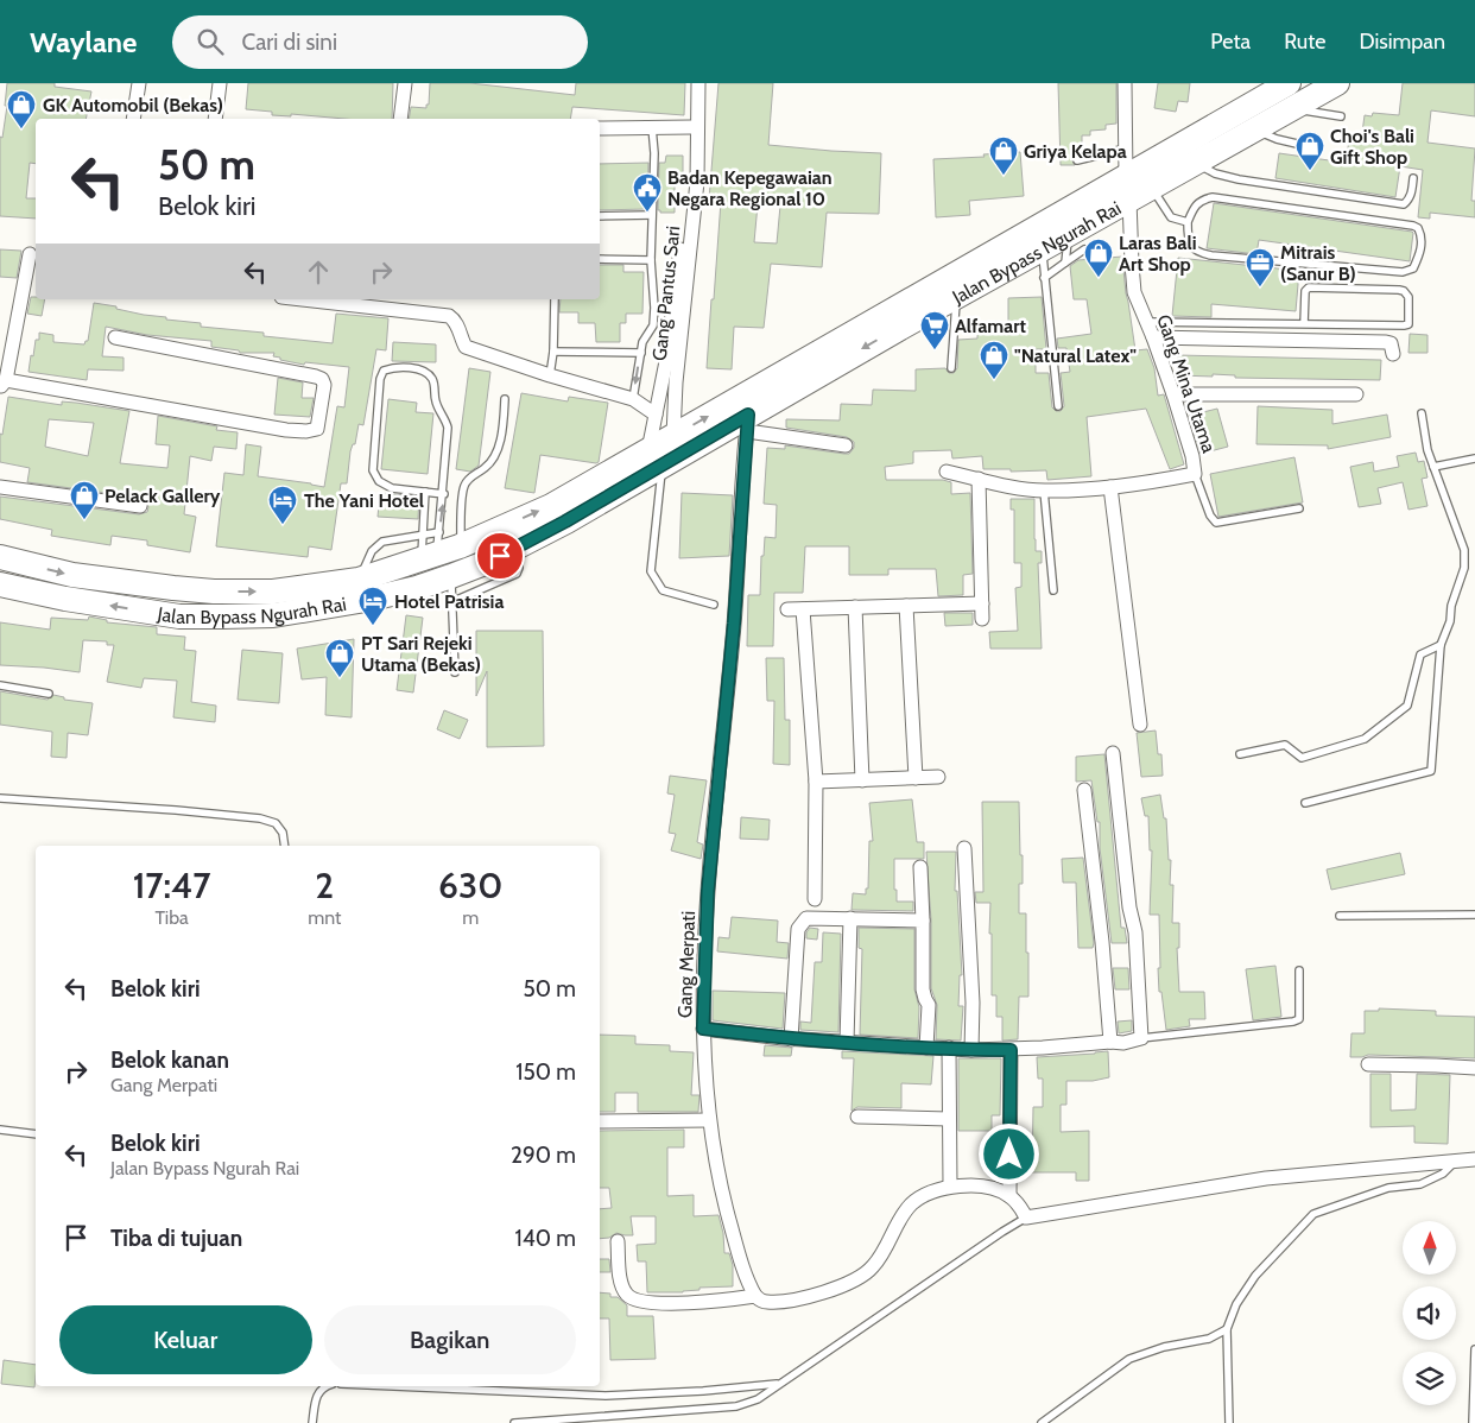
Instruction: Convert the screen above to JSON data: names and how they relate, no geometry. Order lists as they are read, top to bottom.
{
  "streets": {
    "highway": ["Jalan Bypass Ngurah Rai"],
    "street": ["Gang Pantus Sari", "Gang Mina Utama", "Gang Merpati"]
  },
  "crossings": [
    ["Jalan Bypass Ngurah Rai", "Gang Pantus Sari"],
    ["Jalan Bypass Ngurah Rai", "Gang Mina Utama"],
    ["Jalan Bypass Ngurah Rai", "Gang Merpati"]
  ],
  "places": {
    "shop": [
      "GK Automobil (Bekas)",
      "Choi's Bali Gift Shop",
      "Griya Kelapa",
      "Laras Bali Art Shop",
      "\"Natural Latex\"",
      "Pelack Gallery",
      "PT Sari Rejeki Utama (Bekas)"
    ],
    "public building": ["Badan Kepegawaian Negara Regional 10"],
    "office": ["Mitrais (Sanur B)"],
    "supermarket": ["Alfamart"],
    "hotel": ["The Yani Hotel", "Hotel Patrisia"]
  },
  "north": "top",
  "page": {
    "header": "Waylane",
    "search": "Cari di sini",
    "nav": ["Peta", "Rute", "Disimpan"],
    "turn": ["50 m", "Belok kiri"],
    "eta": [
      "17:47",
      "Tiba",
      "2",
      "mnt",
      "630",
      "m"
    ],
    "list": [
      {
        "name": "Belok kiri",
        "value": "50 m"
      },
      {
        "name": "Belok kanan",
        "note": "Gang Merpati",
        "value": "150 m"
      },
      {
        "name": "Belok kiri",
        "note": "Jalan Bypass Ngurah Rai",
        "value": "290 m"
      },
      {
        "name": "Tiba di tujuan",
        "value": "140 m"
      }
    ],
    "buttons": ["Keluar", "Bagikan"]
  }
}
